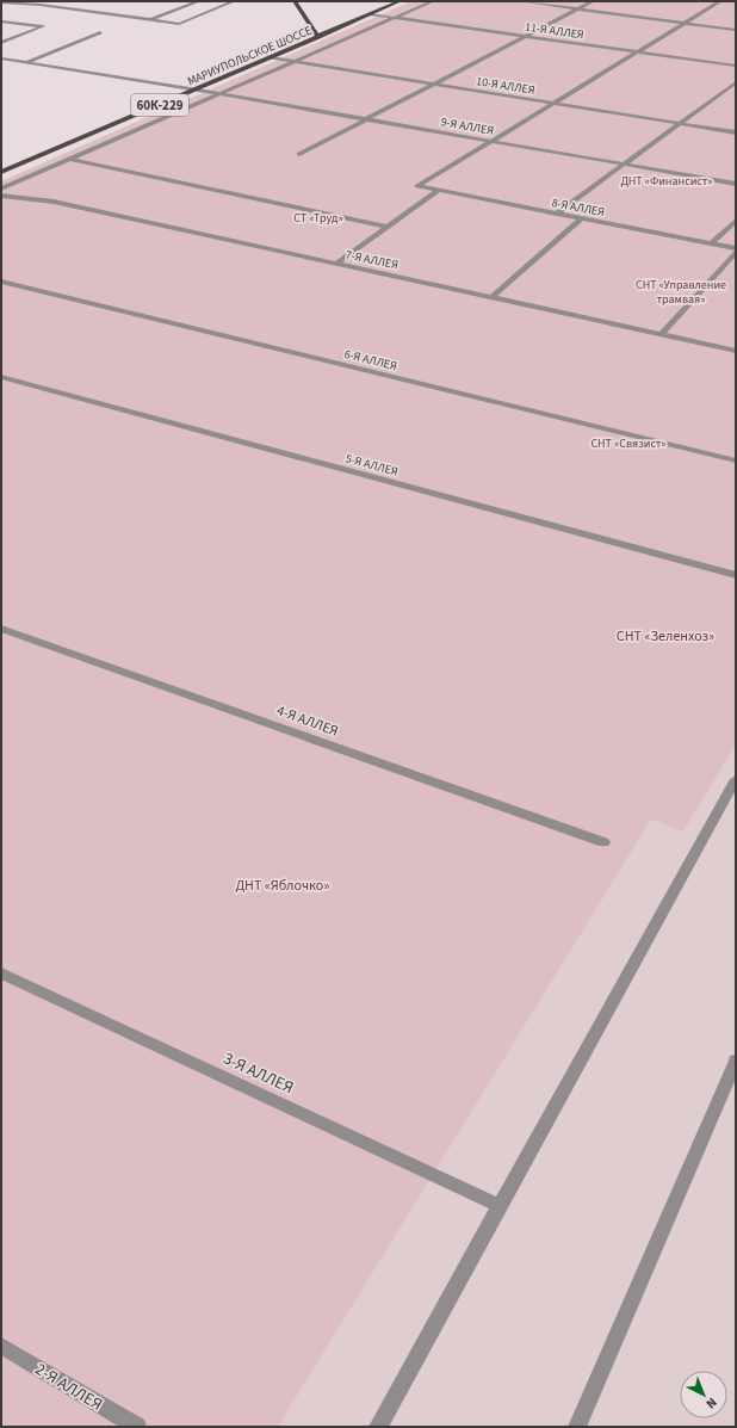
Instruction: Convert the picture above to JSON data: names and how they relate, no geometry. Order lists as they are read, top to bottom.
{
  "streets": {
    "main road": ["МАРИУПОЛЬСКОЕ ШОССЕ", "60К-229"],
    "street": [
      "11-Я АЛЛЕЯ",
      "10-Я АЛЛЕЯ",
      "9-Я АЛЛЕЯ",
      "8-Я АЛЛЕЯ",
      "7-Я АЛЛЕЯ",
      "6-Я АЛЛЕЯ",
      "5-Я АЛЛЕЯ",
      "4-Я АЛЛЕЯ",
      "3-Я АЛЛЕЯ",
      "2-Я АЛЛЕЯ"
    ]
  },
  "crossings": [
    ["11-Я АЛЛЕЯ", "МАРИУПОЛЬСКОЕ ШОССЕ"],
    ["МАРИУПОЛЬСКОЕ ШОССЕ", "10-Я АЛЛЕЯ"],
    ["МАРИУПОЛЬСКОЕ ШОССЕ", "9-Я АЛЛЕЯ"],
    ["9-Я АЛЛЕЯ", "8-Я АЛЛЕЯ"]
  ],
  "parks": [
    "ДНТ «Финансист»",
    "СТ «Труд»",
    "СНТ «Управление трамвая»",
    "СНТ «Связист»",
    "СНТ «Зеленхоз»",
    "ДНТ «Яблочко»"
  ],
  "north": "bottom right"
}
